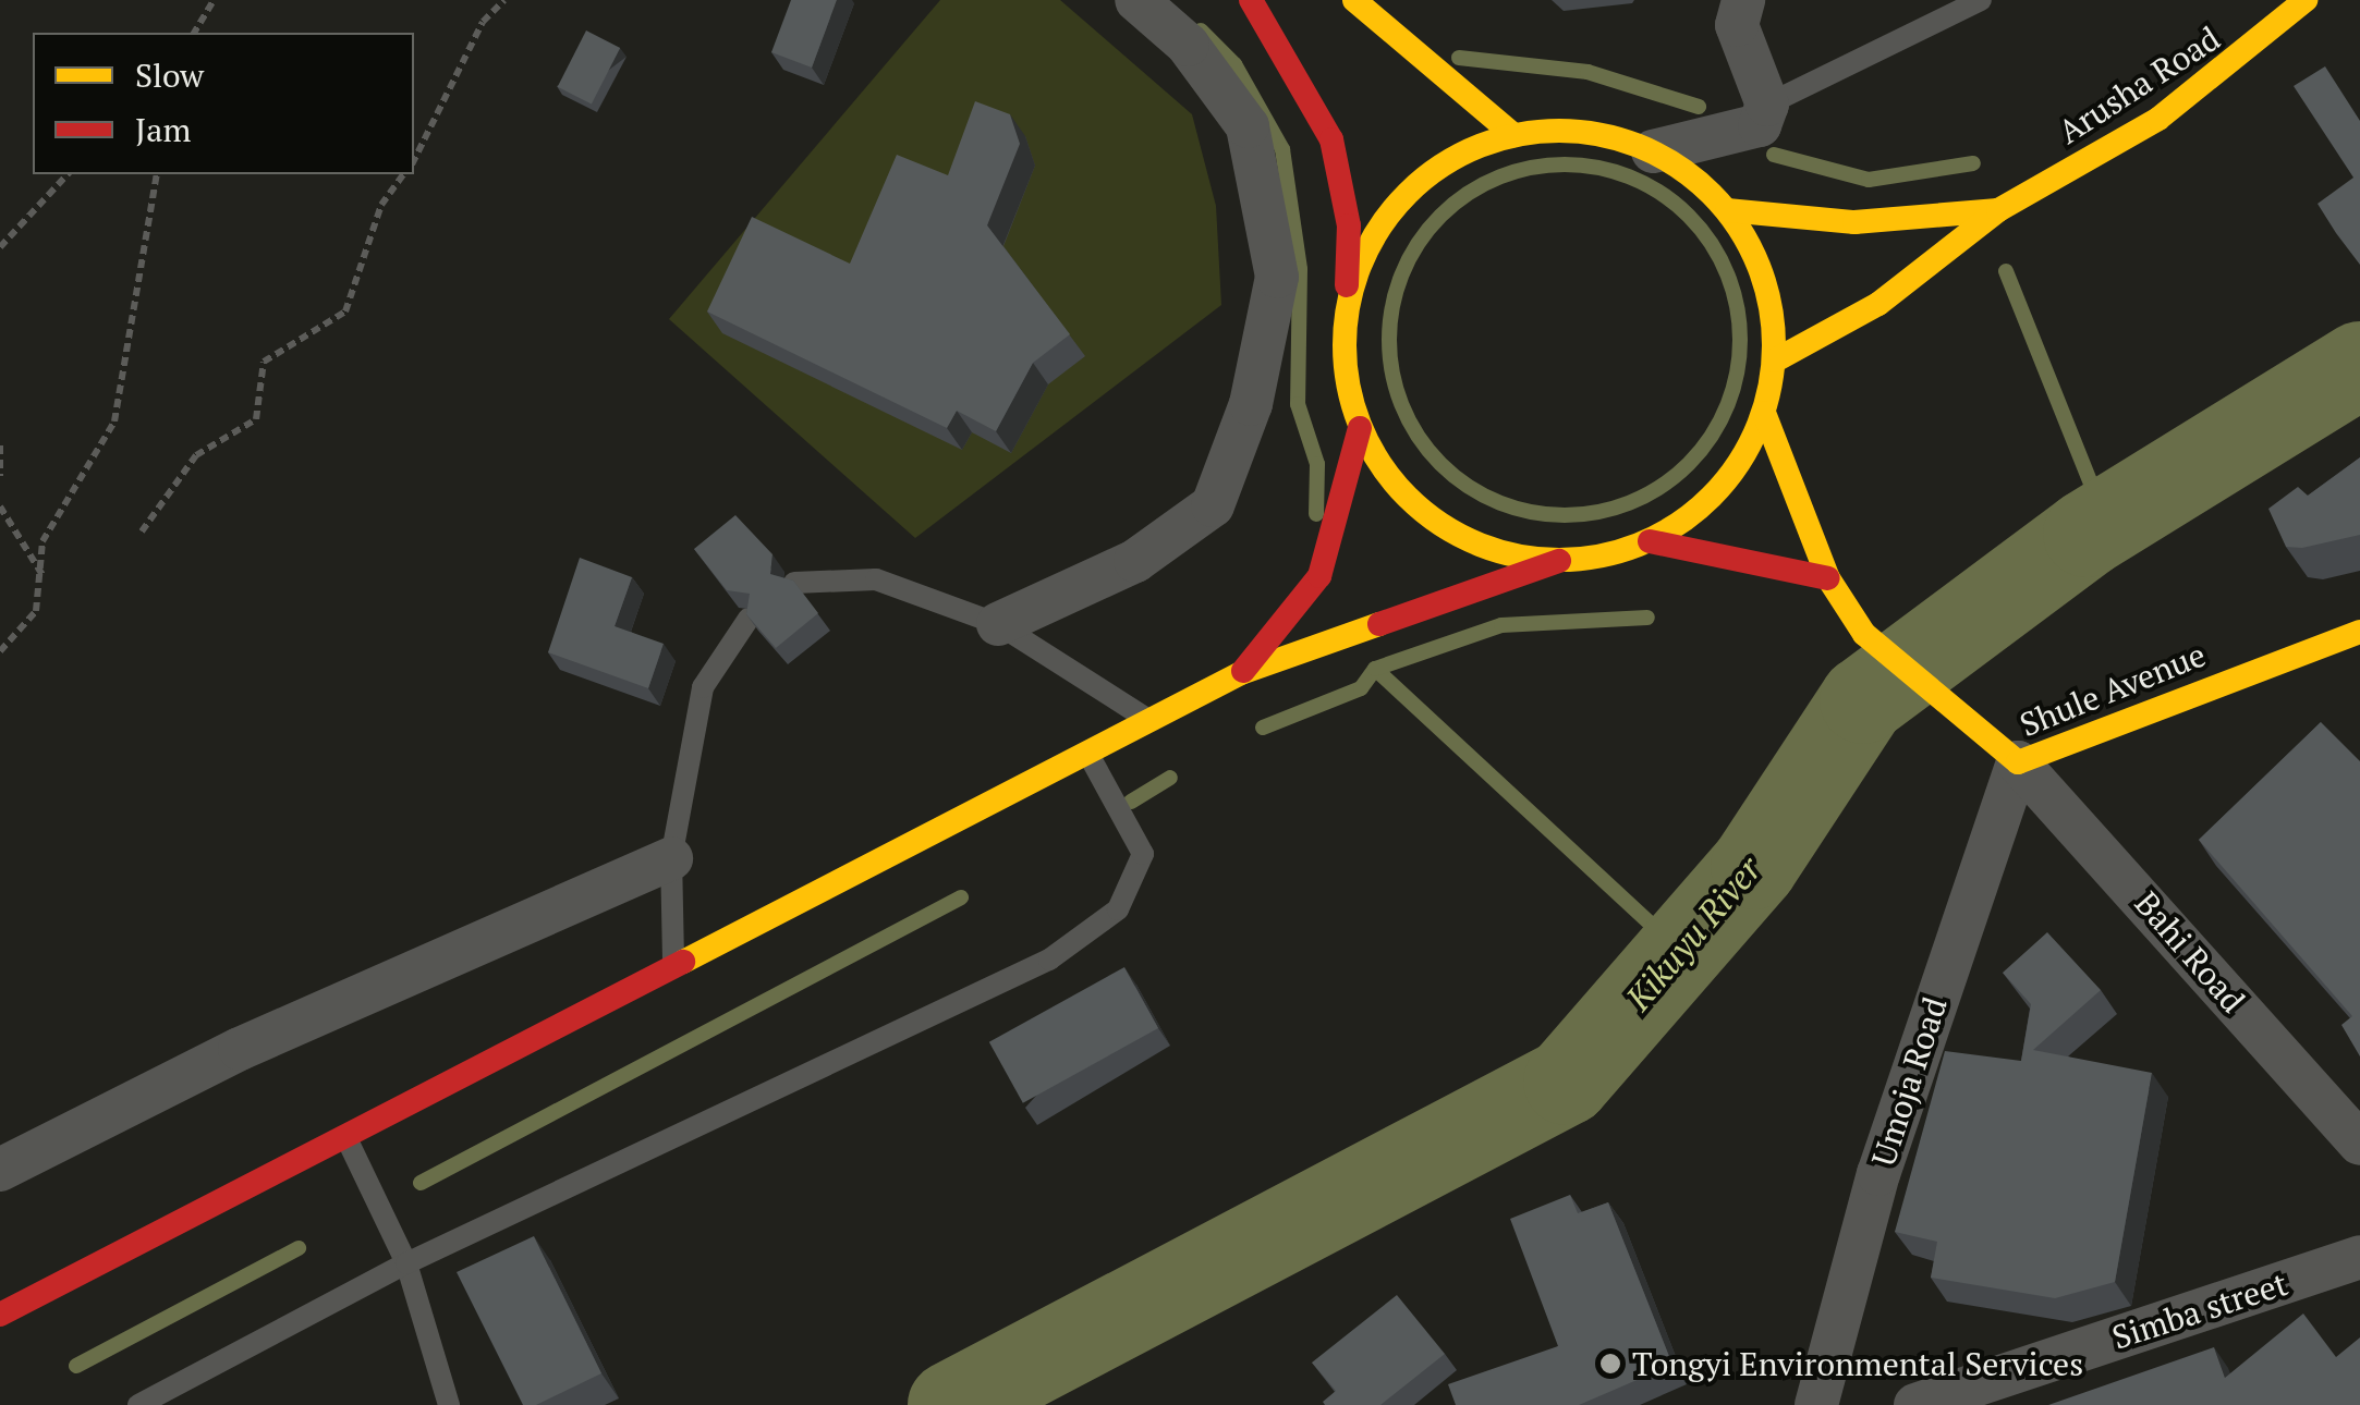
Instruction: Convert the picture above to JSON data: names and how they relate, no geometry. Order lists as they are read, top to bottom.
{
  "streets": {
    "main road": ["Arusha Road", "Shule Avenue"],
    "street": ["Bahi Road", "Umoja Road", "Simba street"]
  },
  "crossings": [
    ["Shule Avenue", "Bahi Road"],
    ["Shule Avenue", "Umoja Road"],
    ["Bahi Road", "Umoja Road"]
  ],
  "water": ["Kikuyu River"],
  "places": ["Tongyi Environmental Services"],
  "legend": ["Slow", "Jam"]
}
